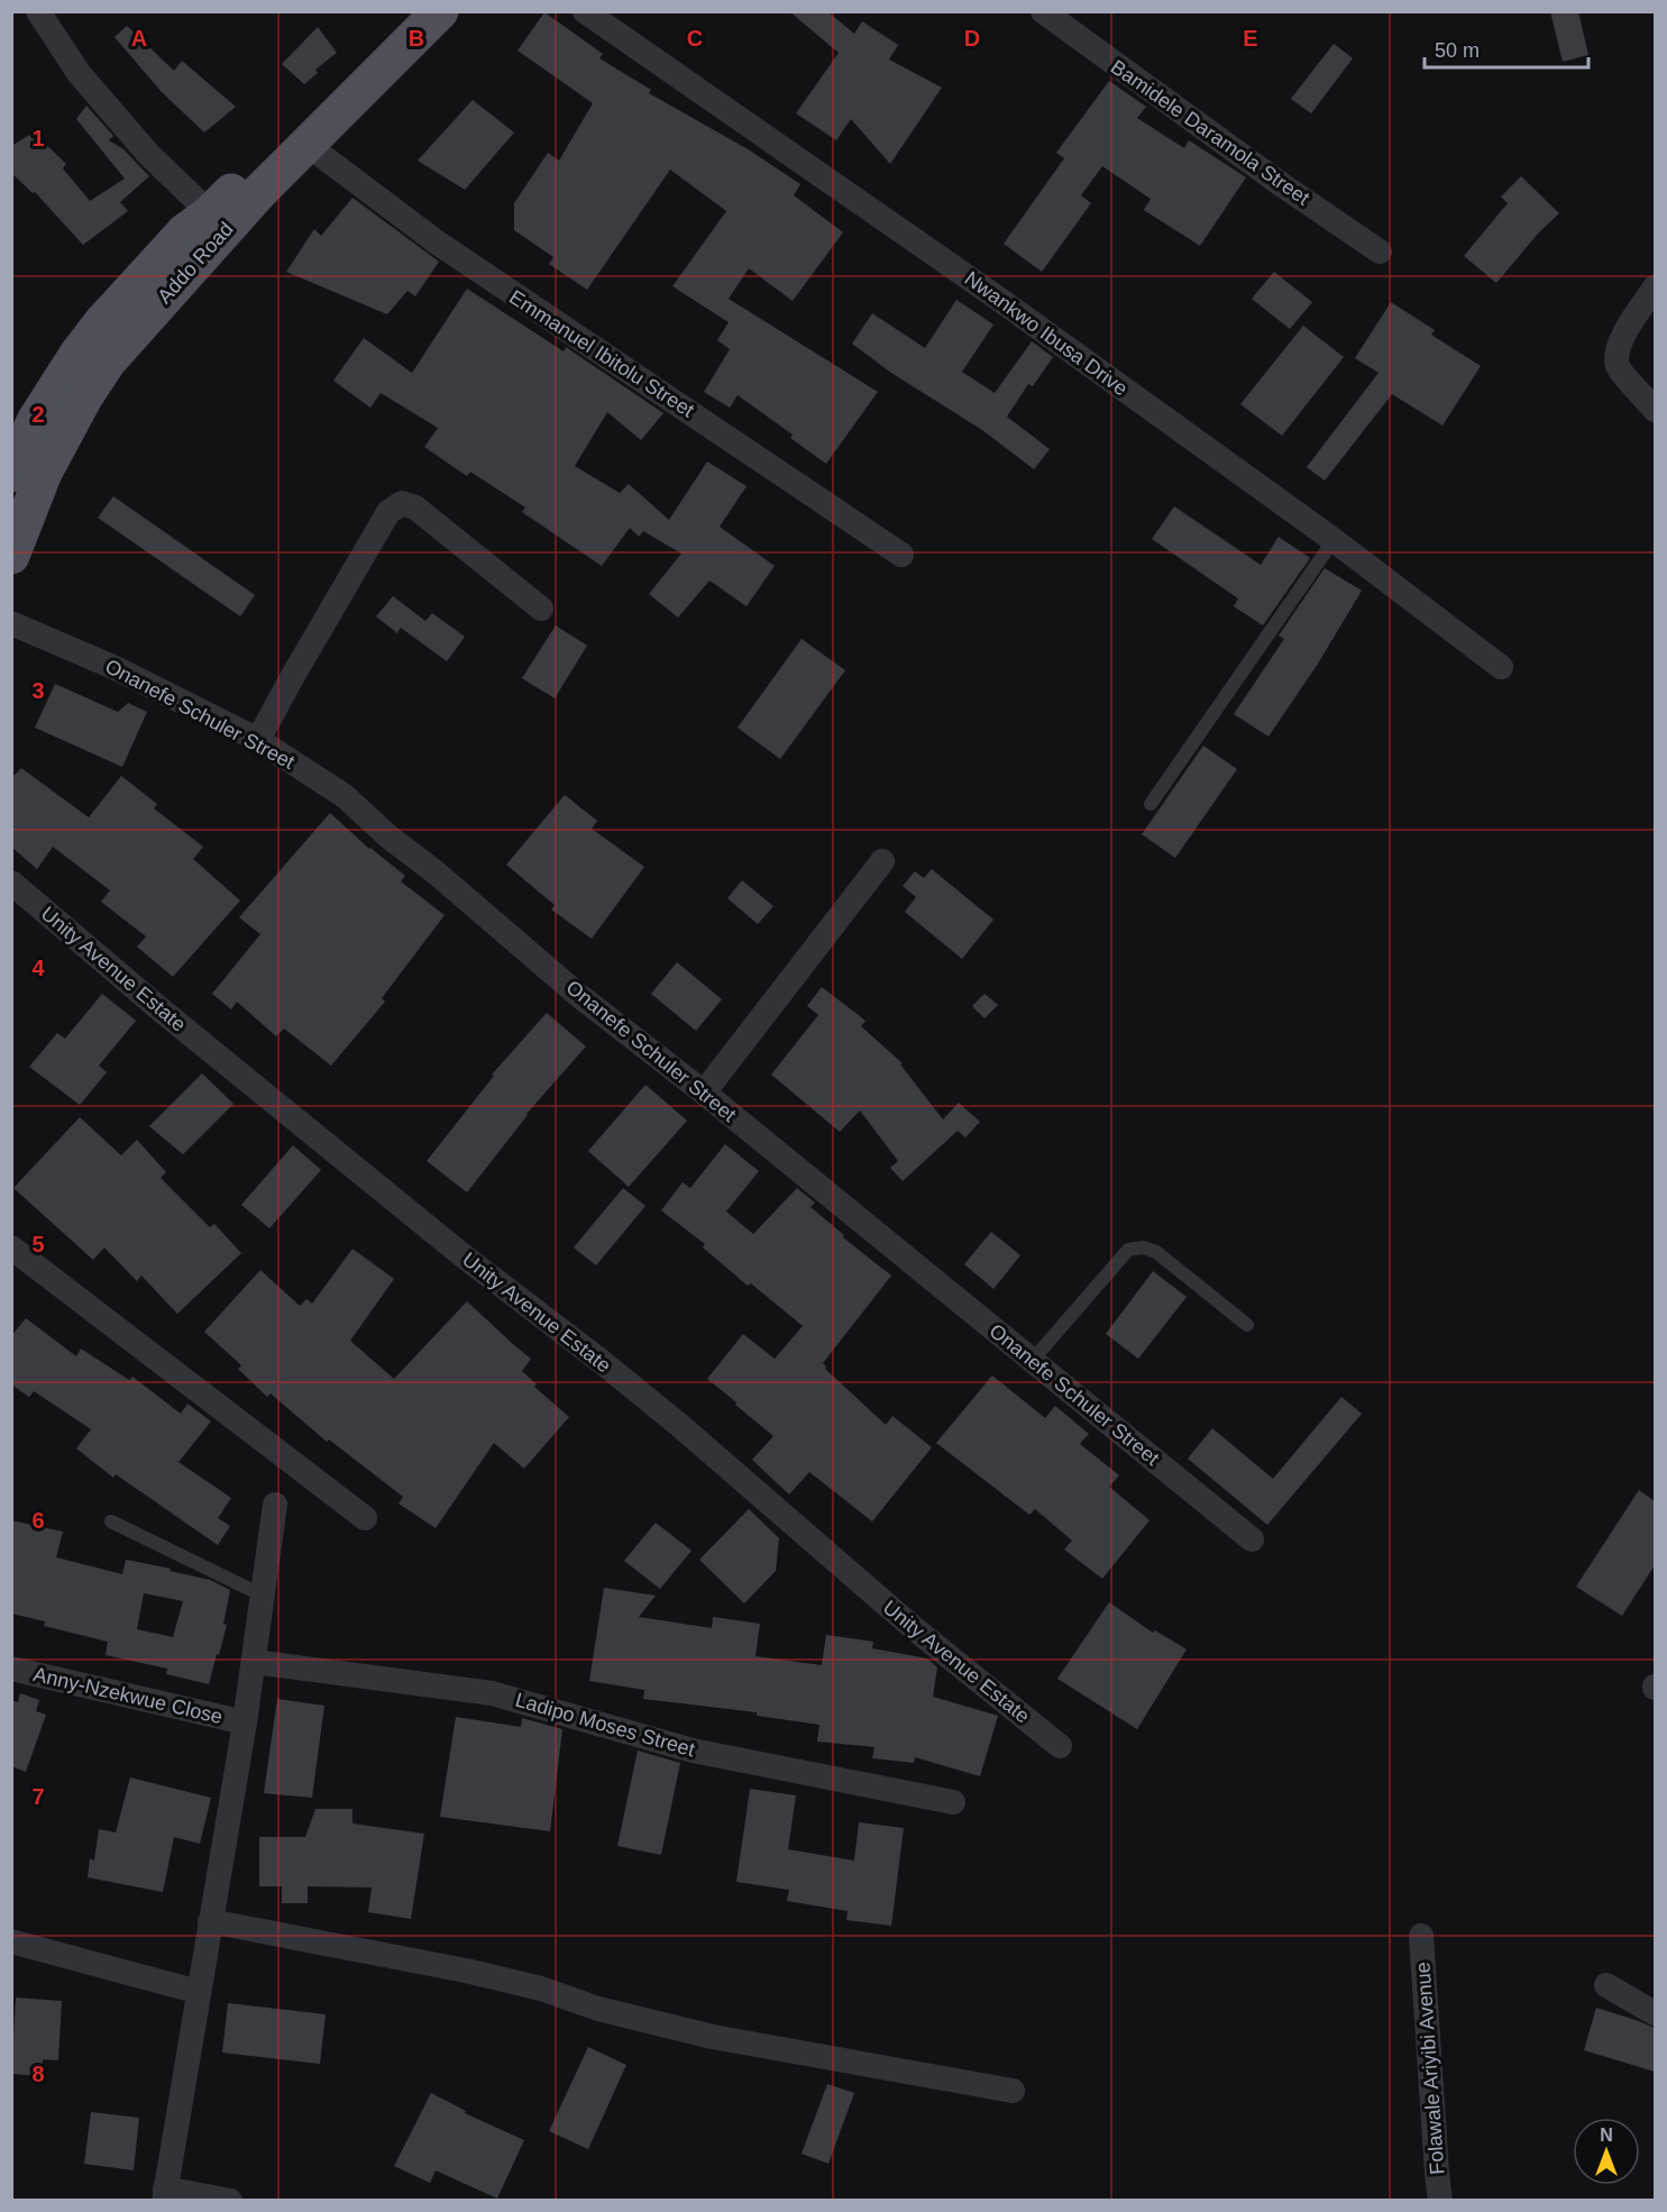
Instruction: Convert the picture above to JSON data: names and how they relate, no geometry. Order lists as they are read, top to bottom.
{
  "streets": {
    "main road": ["Addo Road"],
    "street": [
      "Bamidele Daramola Street",
      "Nwankwo Ibusa Drive",
      "Emmanuel Ibitolu Street",
      "Onanefe Schuler Street",
      "Unity Avenue Estate",
      "Anny-Nzekwue Close",
      "Ladipo Moses Street",
      "Folawale Ariyibi Avenue"
    ]
  },
  "crossings": [
    ["Addo Road", "Emmanuel Ibitolu Street"]
  ],
  "scale_bar": "50 m",
  "north": "top",
  "grid": {
    "columns": [
      "A",
      "B",
      "C",
      "D",
      "E"
    ],
    "rows": [
      "1",
      "2",
      "3",
      "4",
      "5",
      "6",
      "7",
      "8"
    ]
  }
}
